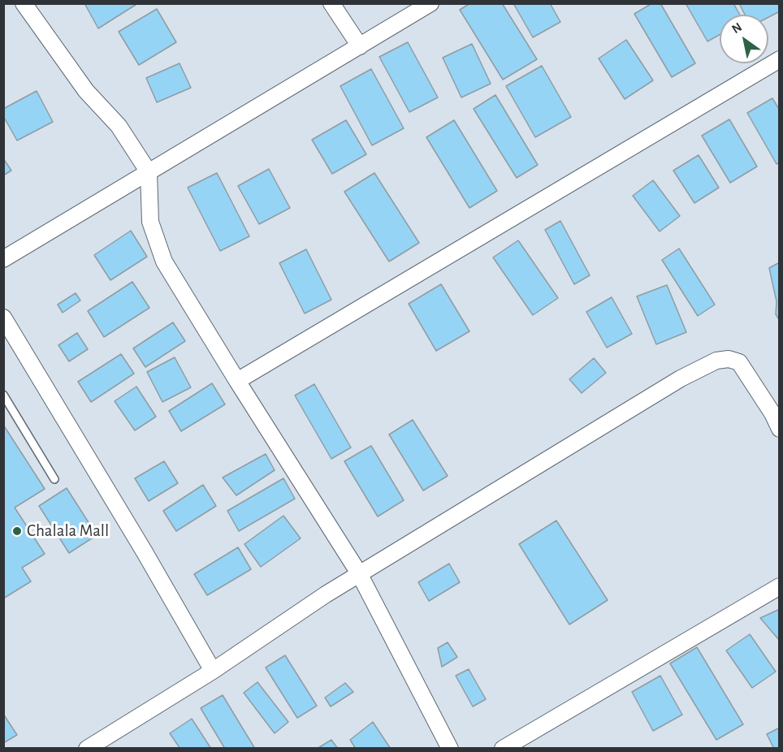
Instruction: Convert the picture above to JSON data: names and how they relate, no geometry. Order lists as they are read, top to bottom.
{
  "places": ["Chalala Mall"],
  "north": "top left"
}
